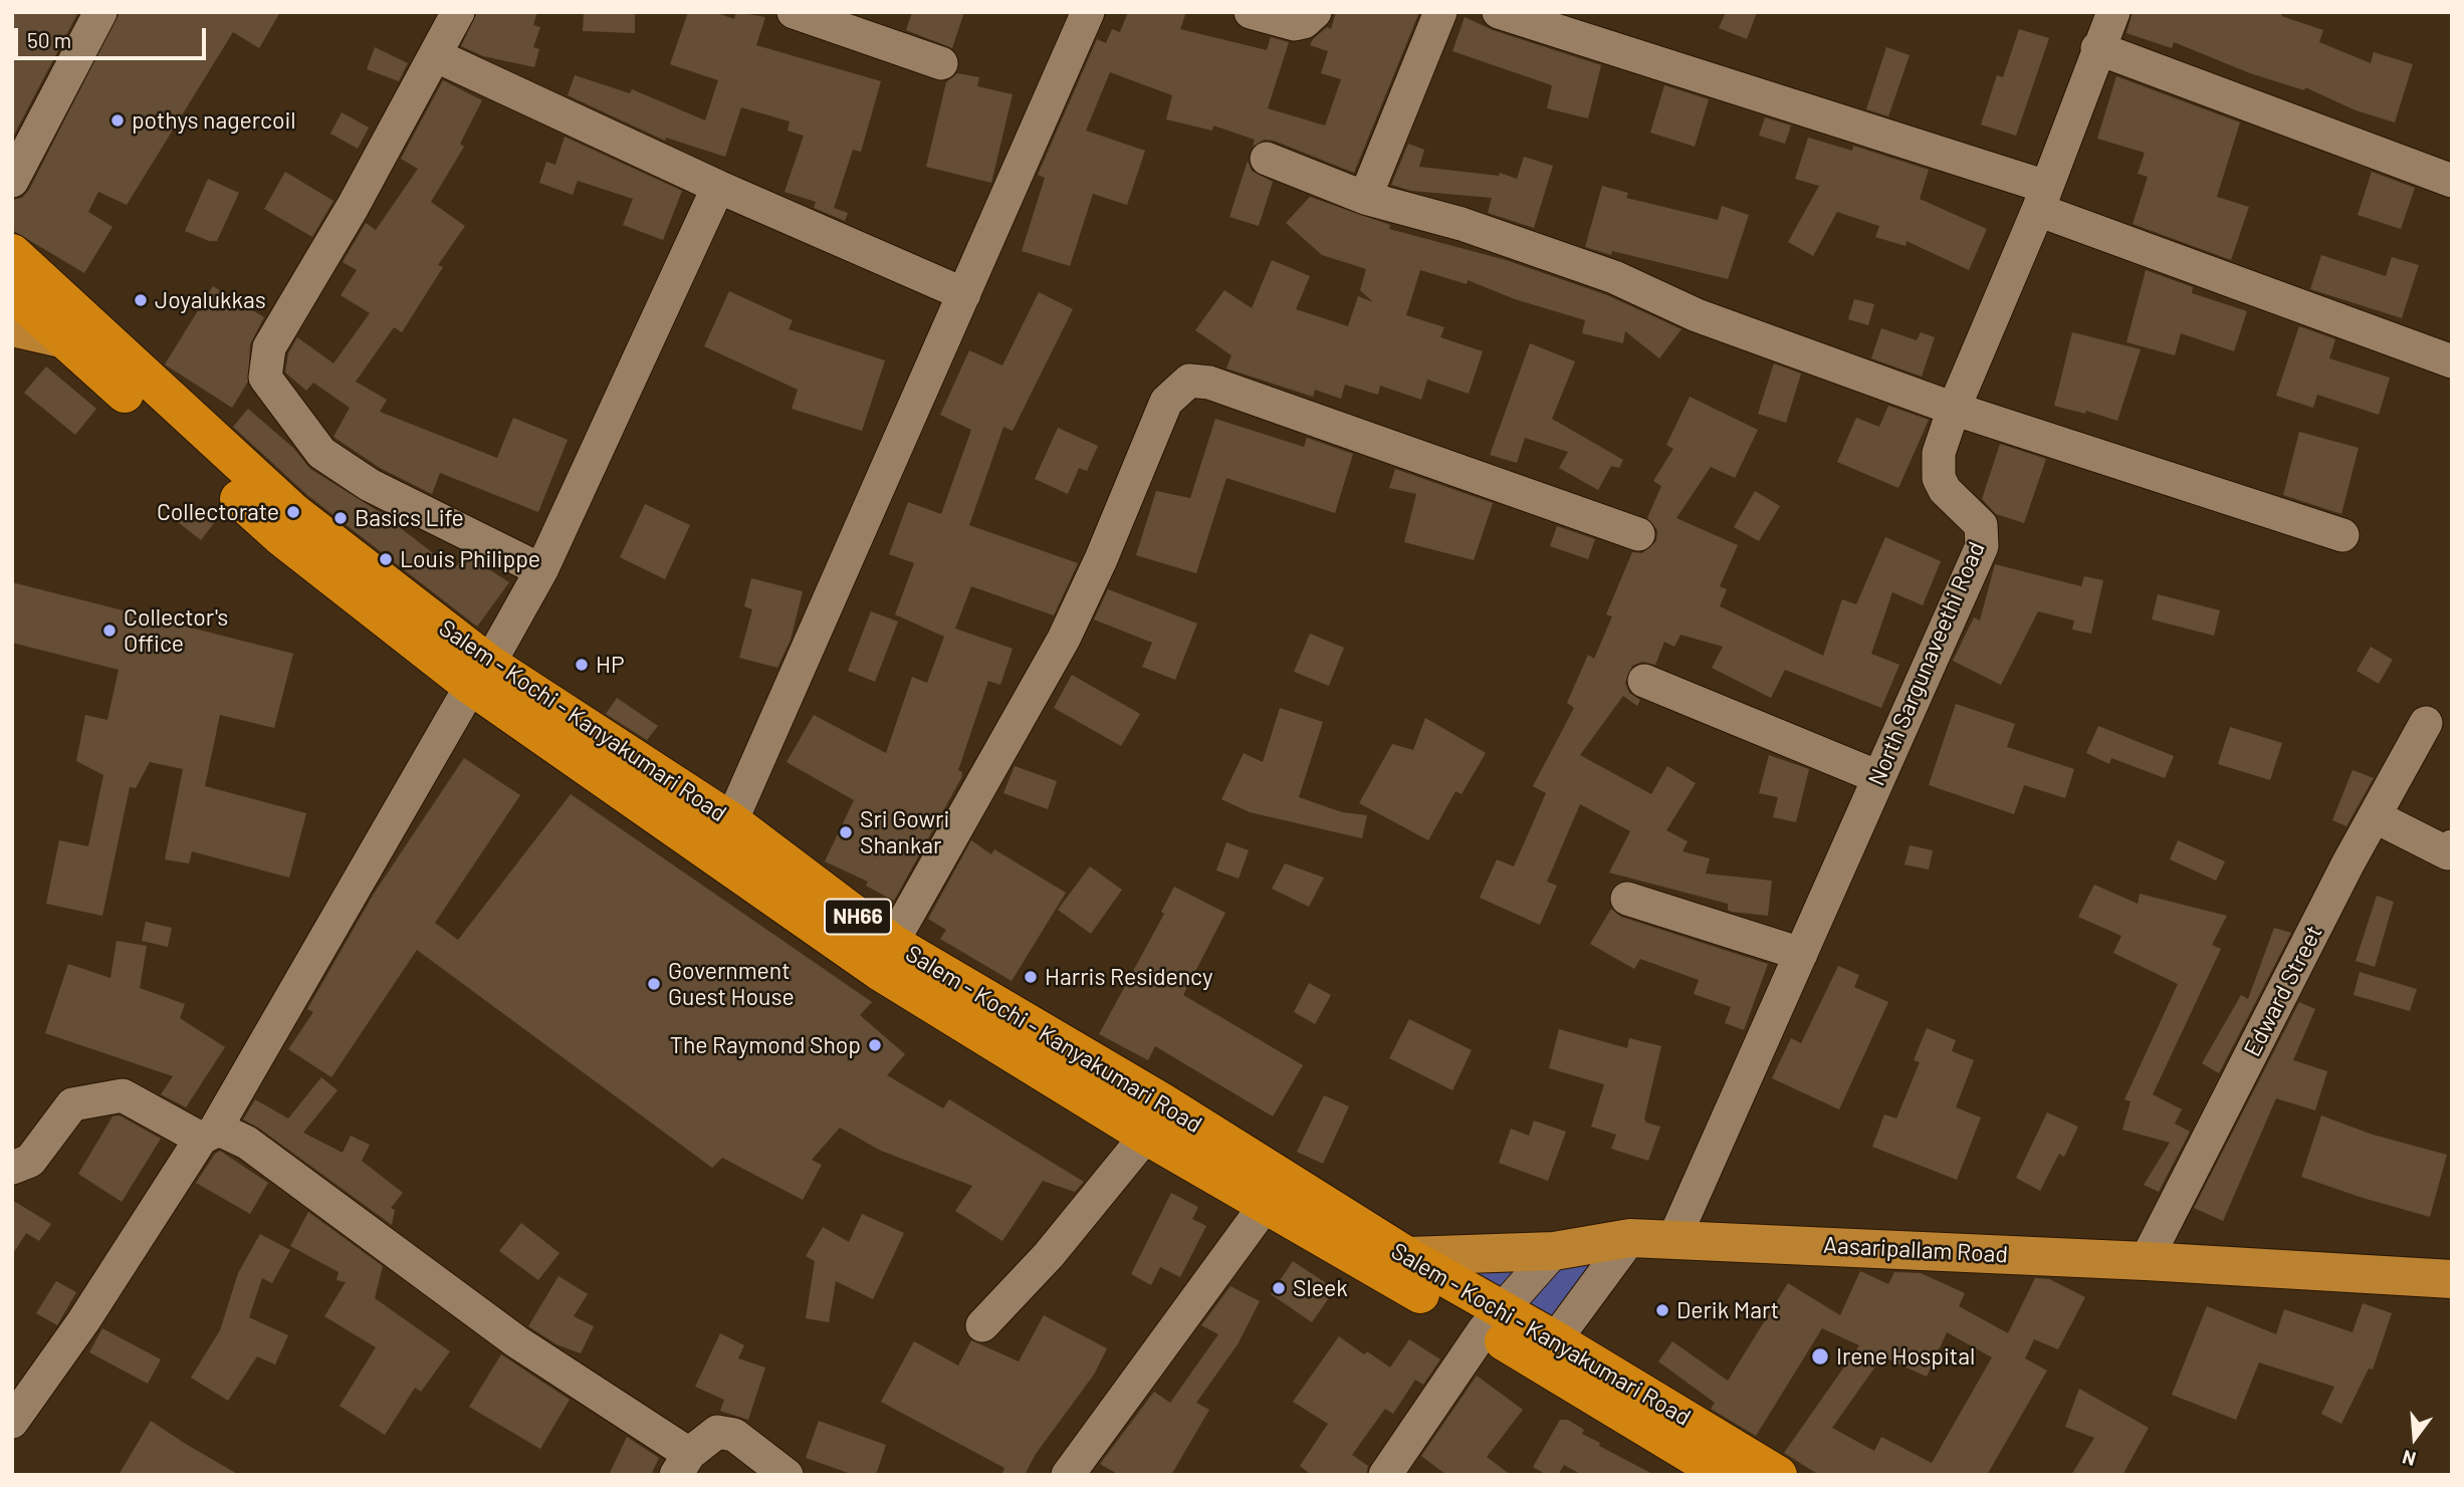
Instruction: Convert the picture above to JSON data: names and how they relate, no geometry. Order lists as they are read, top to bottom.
{
  "streets": {
    "highway": ["Salem - Kochi - Kanyakumari Road", "NH66"],
    "main road": ["Aasaripallam Road"],
    "street": ["North Sargunaveethi Road", "Edward Street"]
  },
  "crossings": [
    ["North Sargunaveethi Road", "Aasaripallam Road"],
    ["Salem - Kochi - Kanyakumari Road", "Aasaripallam Road"],
    ["Edward Street", "Aasaripallam Road"]
  ],
  "places": [
    "pothys nagercoil",
    "Joyalukkas",
    "Collectorate",
    "Basics Life",
    "Louis Philippe",
    "Collector's Office",
    "HP",
    "Sri Gowri Shankar",
    "Harris Residency",
    "Government Guest House",
    "The Raymond Shop",
    "Sleek",
    "Derik Mart",
    "Irene Hospital"
  ],
  "scale_bar": "50 m",
  "north": "bottom"
}
